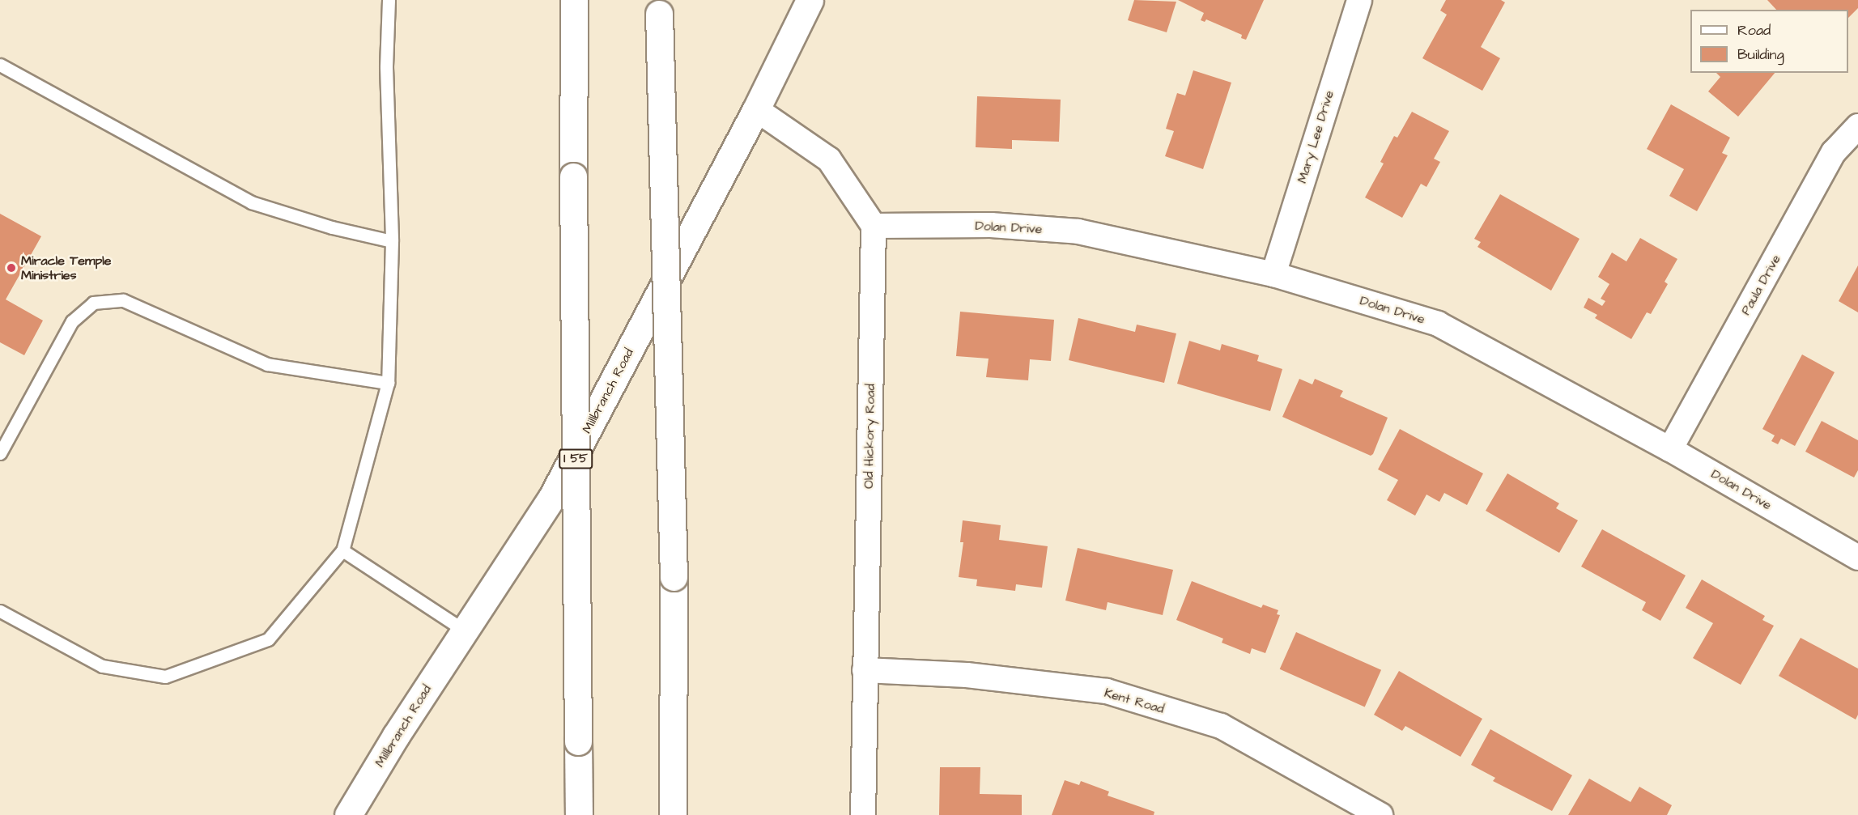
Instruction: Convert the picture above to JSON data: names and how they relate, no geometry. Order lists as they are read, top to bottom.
{
  "streets": {
    "main road": ["Millbranch Road", "I 55"],
    "street": [
      "Mary Lee Drive",
      "Dolan Drive",
      "Paula Drive",
      "Old Hickory Road",
      "Kent Road"
    ]
  },
  "crossings": [
    ["Mary Lee Drive", "Dolan Drive"],
    ["Dolan Drive", "Paula Drive"],
    ["Dolan Drive", "Old Hickory Road"],
    ["Old Hickory Road", "Kent Road"]
  ],
  "places": ["Miracle Temple Ministries"],
  "legend": ["Road", "Building"]
}
